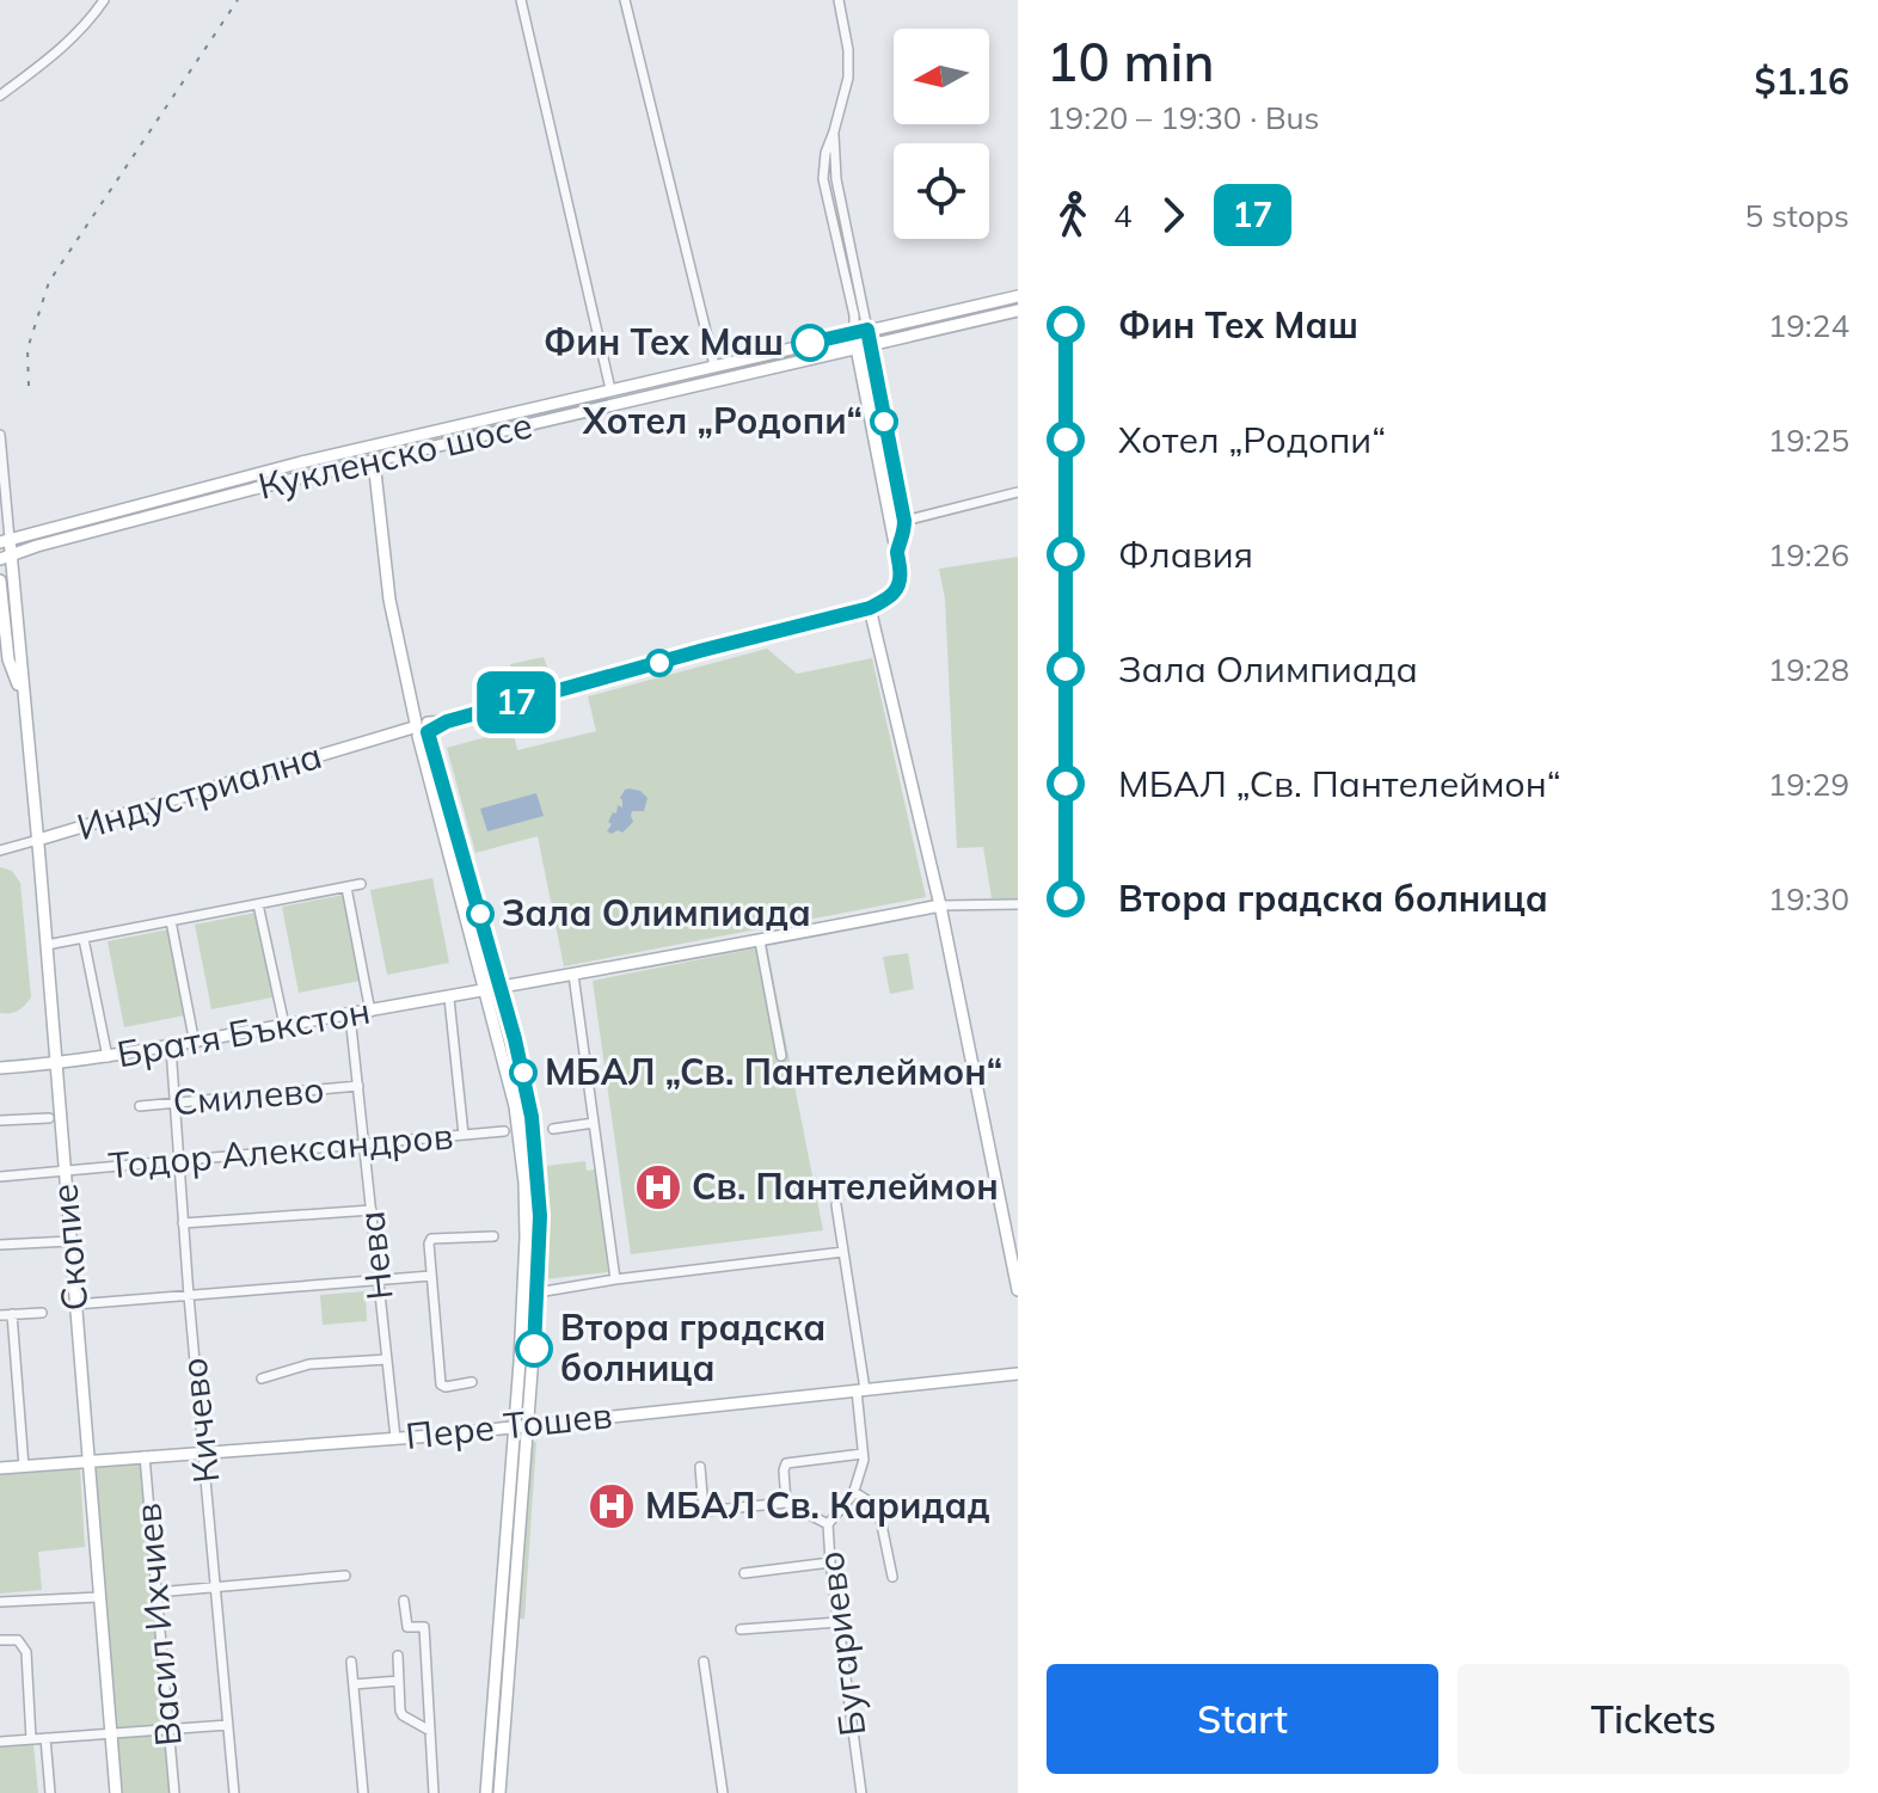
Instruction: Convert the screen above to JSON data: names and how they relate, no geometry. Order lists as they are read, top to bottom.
{
  "streets": {
    "street": [
      "Кукленско шосе",
      "Индустриална",
      "Братя Бъкстон",
      "Смилево",
      "Тодор Александров",
      "Скопие",
      "Нева",
      "Кичево",
      "Пере Тошев",
      "Васил Ихчиев",
      "Бугариево"
    ]
  },
  "crossings": [
    ["Кукленско шосе", "Скопие"],
    ["Индустриална", "Скопие"],
    ["Братя Бъкстон", "Скопие"],
    ["Братя Бъкстон", "Нева"],
    ["Братя Бъкстон", "Кичево"],
    ["Смилево", "Нева"],
    ["Смилево", "Кичево"],
    ["Тодор Александров", "Скопие"],
    ["Тодор Александров", "Нева"],
    ["Тодор Александров", "Кичево"],
    ["Скопие", "Пере Тошев"],
    ["Нева", "Пере Тошев"],
    ["Кичево", "Пере Тошев"],
    ["Пере Тошев", "Васил Ихчиев"],
    ["Пере Тошев", "Бугариево"]
  ],
  "places": {
    "other": [
      "Фин Тех Маш",
      "Хотел „Родопи“",
      "Зала Олимпиада",
      "МБАЛ „Св. Пантелеймон“",
      "Втора градска болница"
    ],
    "hospital": ["Св. Пантелеймон", "МБАЛ Св. Каридад"]
  },
  "lines": ["bus line 17"],
  "north": "left",
  "page": {
    "on_map": "17",
    "heading": ["10 min", "19:20 – 19:30 · Bus", "$1.16"],
    "legs": ["4", "17", "5 stops"],
    "list": [
      {
        "name": "Фин Тех Маш",
        "value": "19:24"
      },
      {
        "name": "Хотел „Родопи“",
        "value": "19:25"
      },
      {
        "name": "Флавия",
        "value": "19:26"
      },
      {
        "name": "Зала Олимпиада",
        "value": "19:28"
      },
      {
        "name": "МБАЛ „Св. Пантелеймон“",
        "value": "19:29"
      },
      {
        "name": "Втора градска болница",
        "value": "19:30"
      }
    ],
    "buttons": ["Start", "Tickets"]
  }
}
